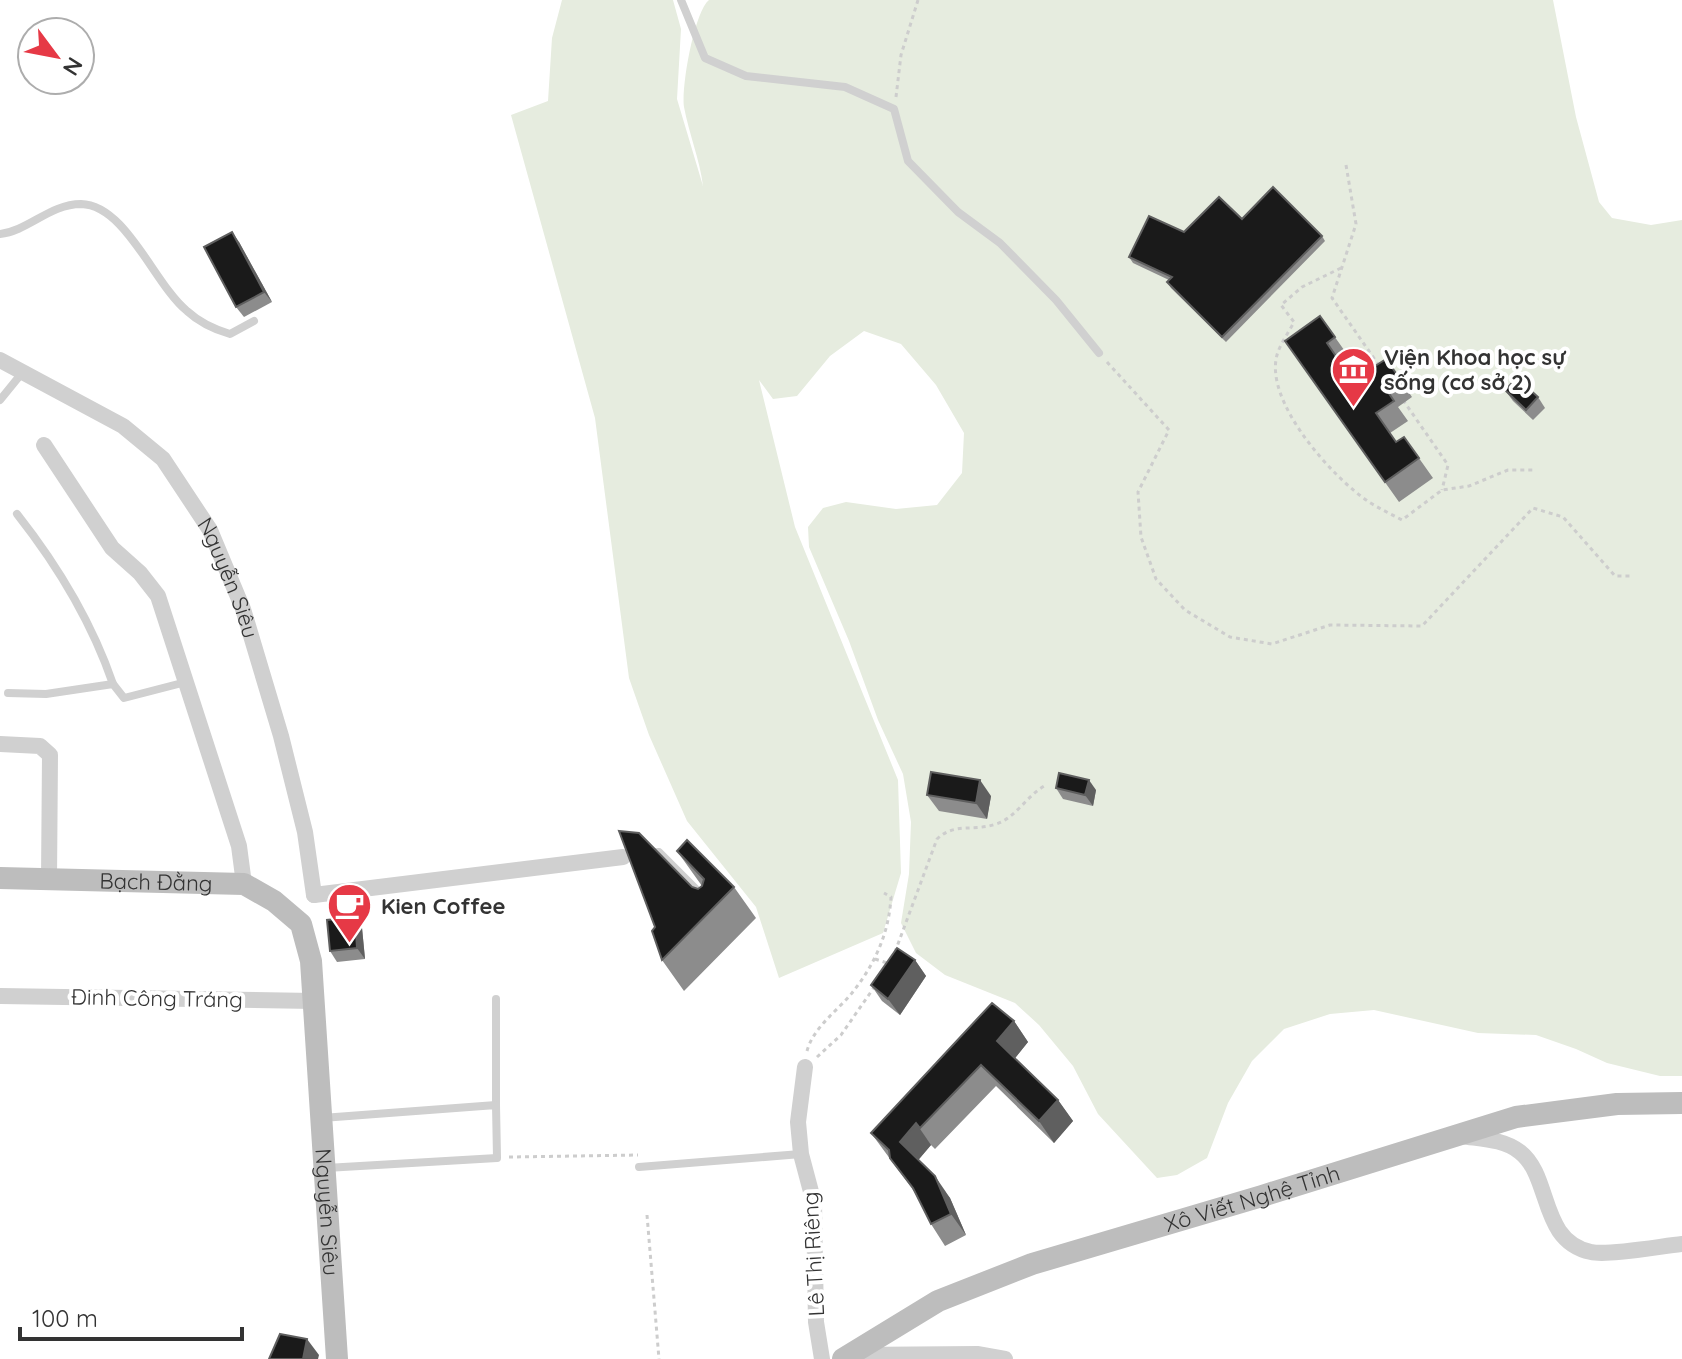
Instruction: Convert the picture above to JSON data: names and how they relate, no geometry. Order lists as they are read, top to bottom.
{
  "streets": {
    "main road": ["Nguyễn Siêu", "Bạch Đằng", "Xô Viết Nghệ Tỉnh"],
    "street": ["Đinh Công Tráng", "Lê Thị Riêng"]
  },
  "crossings": [
    ["Nguyễn Siêu", "Bạch Đằng"],
    ["Nguyễn Siêu", "Đinh Công Tráng"]
  ],
  "places": {
    "museum": ["Viện Khoa học sự sống (cơ sở 2)"],
    "cafe": ["Kien Coffee"]
  },
  "scale_bar": "100 m",
  "north": "bottom right"
}
